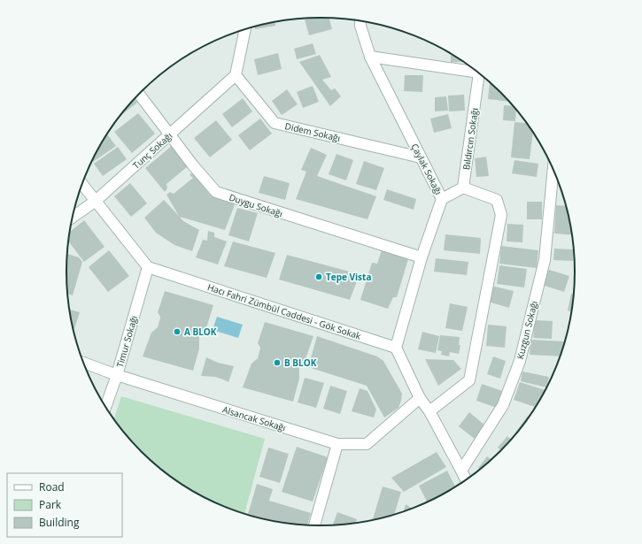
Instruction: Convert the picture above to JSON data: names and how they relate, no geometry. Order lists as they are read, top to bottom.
{
  "streets": {
    "street": [
      "Didem Sokağı",
      "Bıldırcın Sokağı",
      "Tunç Sokağı",
      "Çaylak Sokağı",
      "Duygu Sokağı",
      "Hacı Fahri Zümbül Caddesi - Gök Sokak",
      "Kuzgun Sokağı",
      "Timur Sokağı",
      "Alsancak Sokağı"
    ]
  },
  "crossings": [
    ["Didem Sokağı", "Tunç Sokağı"],
    ["Didem Sokağı", "Çaylak Sokağı"],
    ["Tunç Sokağı", "Duygu Sokağı"],
    ["Çaylak Sokağı", "Duygu Sokağı"],
    ["Çaylak Sokağı", "Hacı Fahri Zümbül Caddesi - Gök Sokak"],
    ["Hacı Fahri Zümbül Caddesi - Gök Sokak", "Timur Sokağı"],
    ["Timur Sokağı", "Alsancak Sokağı"]
  ],
  "places": ["Tepe Vista", "A BLOK", "B BLOK"],
  "legend": ["Road", "Park", "Building"]
}
